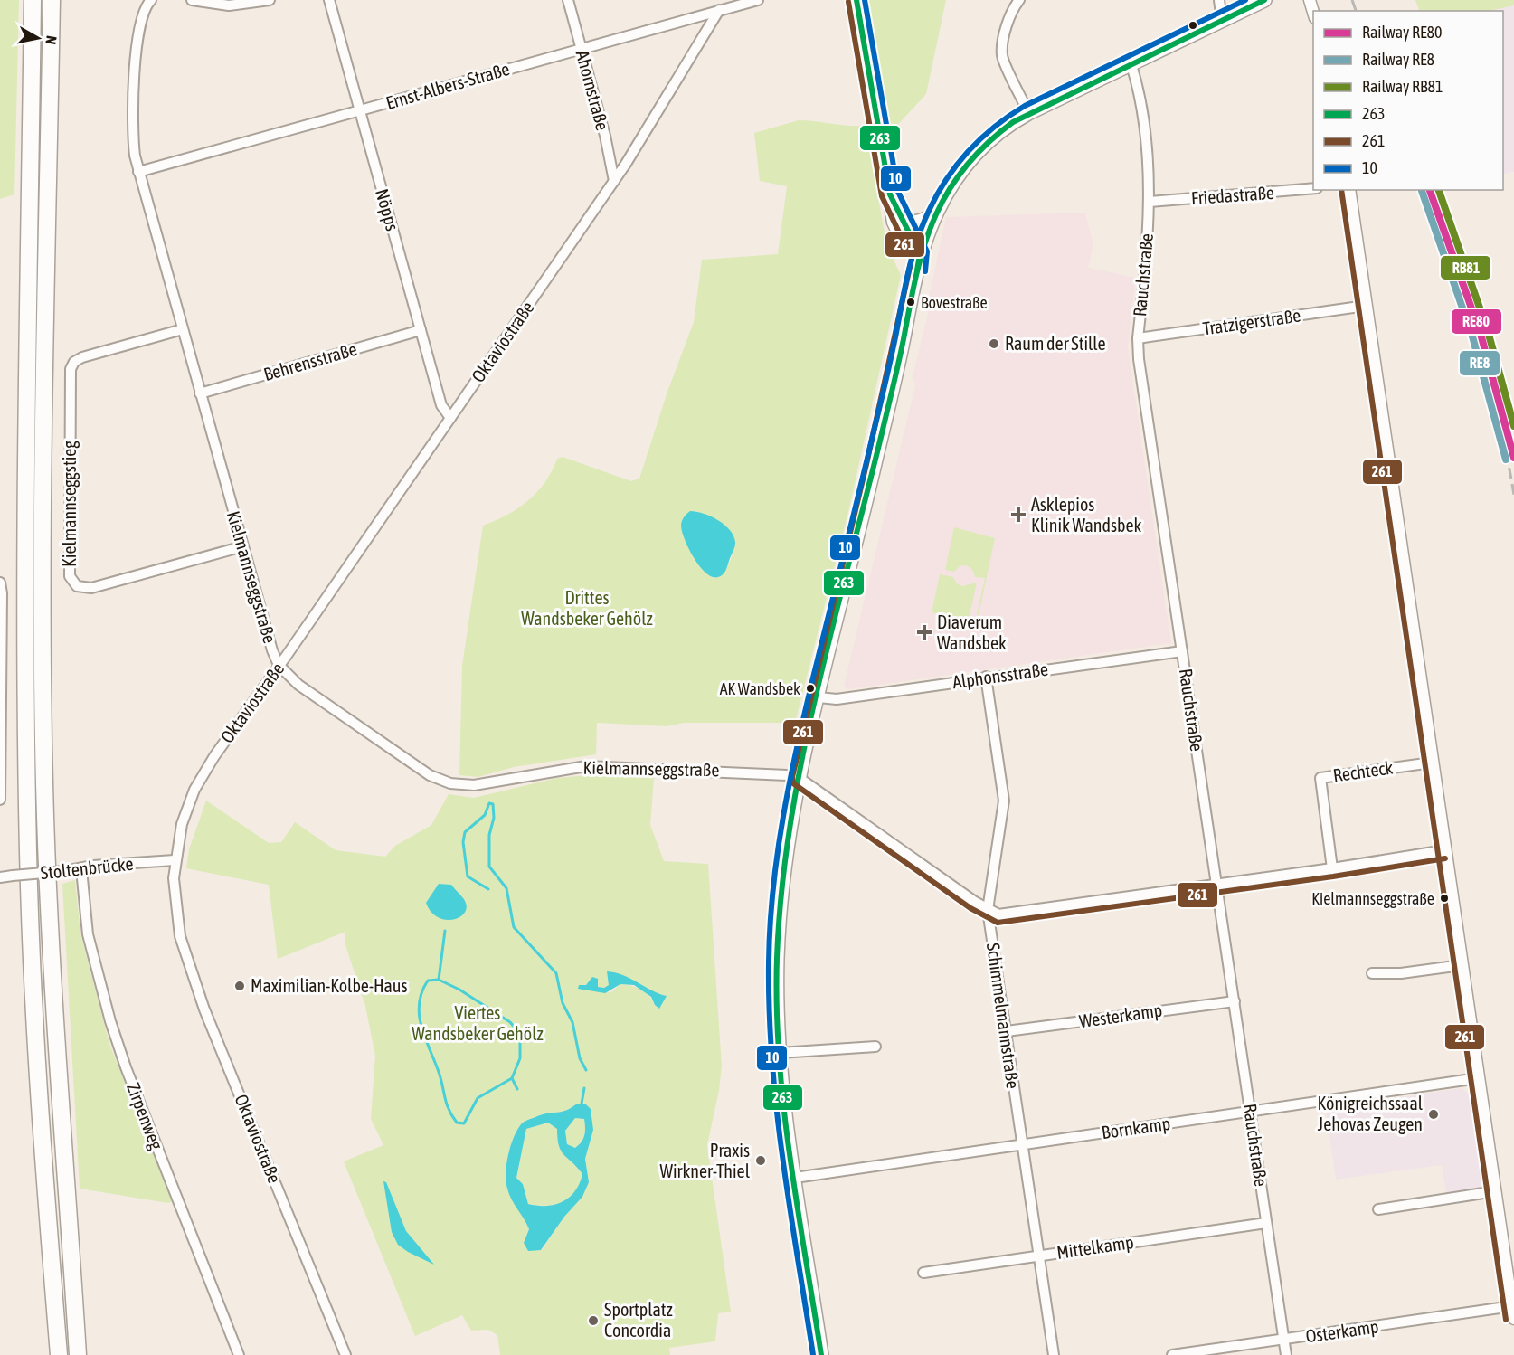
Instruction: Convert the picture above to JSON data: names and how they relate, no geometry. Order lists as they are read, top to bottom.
{
  "streets": {
    "street": [
      "Ernst-Albers-Straße",
      "Ahornstraße",
      "Friedastraße",
      "Nöpps",
      "Rauchstraße",
      "Tratzigerstraße",
      "Oktaviostraße",
      "Behrensstraße",
      "Kielmannseggstieg",
      "Kielmannseggstraße",
      "Alphonsstraße",
      "Rechteck",
      "Stoltenbrücke",
      "Schimmelmannstraße",
      "Westerkamp",
      "Zirpenweg",
      "Bornkamp",
      "Mittelkamp",
      "Osterkamp"
    ]
  },
  "crossings": [
    ["Ernst-Albers-Straße", "Ahornstraße"],
    ["Ernst-Albers-Straße", "Nöpps"],
    ["Ernst-Albers-Straße", "Oktaviostraße"],
    ["Ernst-Albers-Straße", "Kielmannseggstraße"],
    ["Ahornstraße", "Oktaviostraße"],
    ["Friedastraße", "Rauchstraße"],
    ["Nöpps", "Oktaviostraße"],
    ["Nöpps", "Behrensstraße"],
    ["Rauchstraße", "Tratzigerstraße"],
    ["Rauchstraße", "Kielmannseggstraße"],
    ["Rauchstraße", "Alphonsstraße"],
    ["Rauchstraße", "Westerkamp"],
    ["Rauchstraße", "Bornkamp"],
    ["Rauchstraße", "Mittelkamp"],
    ["Rauchstraße", "Osterkamp"],
    ["Oktaviostraße", "Kielmannseggstraße"],
    ["Oktaviostraße", "Stoltenbrücke"],
    ["Behrensstraße", "Kielmannseggstraße"],
    ["Kielmannseggstieg", "Kielmannseggstraße"],
    ["Kielmannseggstraße", "Rechteck"],
    ["Kielmannseggstraße", "Schimmelmannstraße"],
    ["Alphonsstraße", "Schimmelmannstraße"],
    ["Stoltenbrücke", "Zirpenweg"],
    ["Schimmelmannstraße", "Westerkamp"],
    ["Schimmelmannstraße", "Bornkamp"],
    ["Schimmelmannstraße", "Mittelkamp"]
  ],
  "parks": ["Drittes Wandsbeker Gehölz", "Viertes Wandsbeker Gehölz"],
  "places": {
    "other": [
      "Bovestraße",
      "Raum der Stille",
      "AK Wandsbek",
      "Kielmannseggstraße",
      "Maximilian-Kolbe-Haus",
      "Königreichssaal Jehovas Zeugen",
      "Praxis Wirkner-Thiel",
      "Sportplatz Concordia"
    ],
    "health": ["Asklepios Klinik Wandsbek", "Diaverum Wandsbek"]
  },
  "lines": [
    "transit line 263",
    "transit line 10",
    "transit line 261",
    "rail line RE80",
    "rail line RB81",
    "rail line RE8"
  ],
  "legend": [
    "Railway RE80",
    "Railway RE8",
    "Railway RB81",
    "263",
    "261",
    "10"
  ],
  "north": "right"
}
